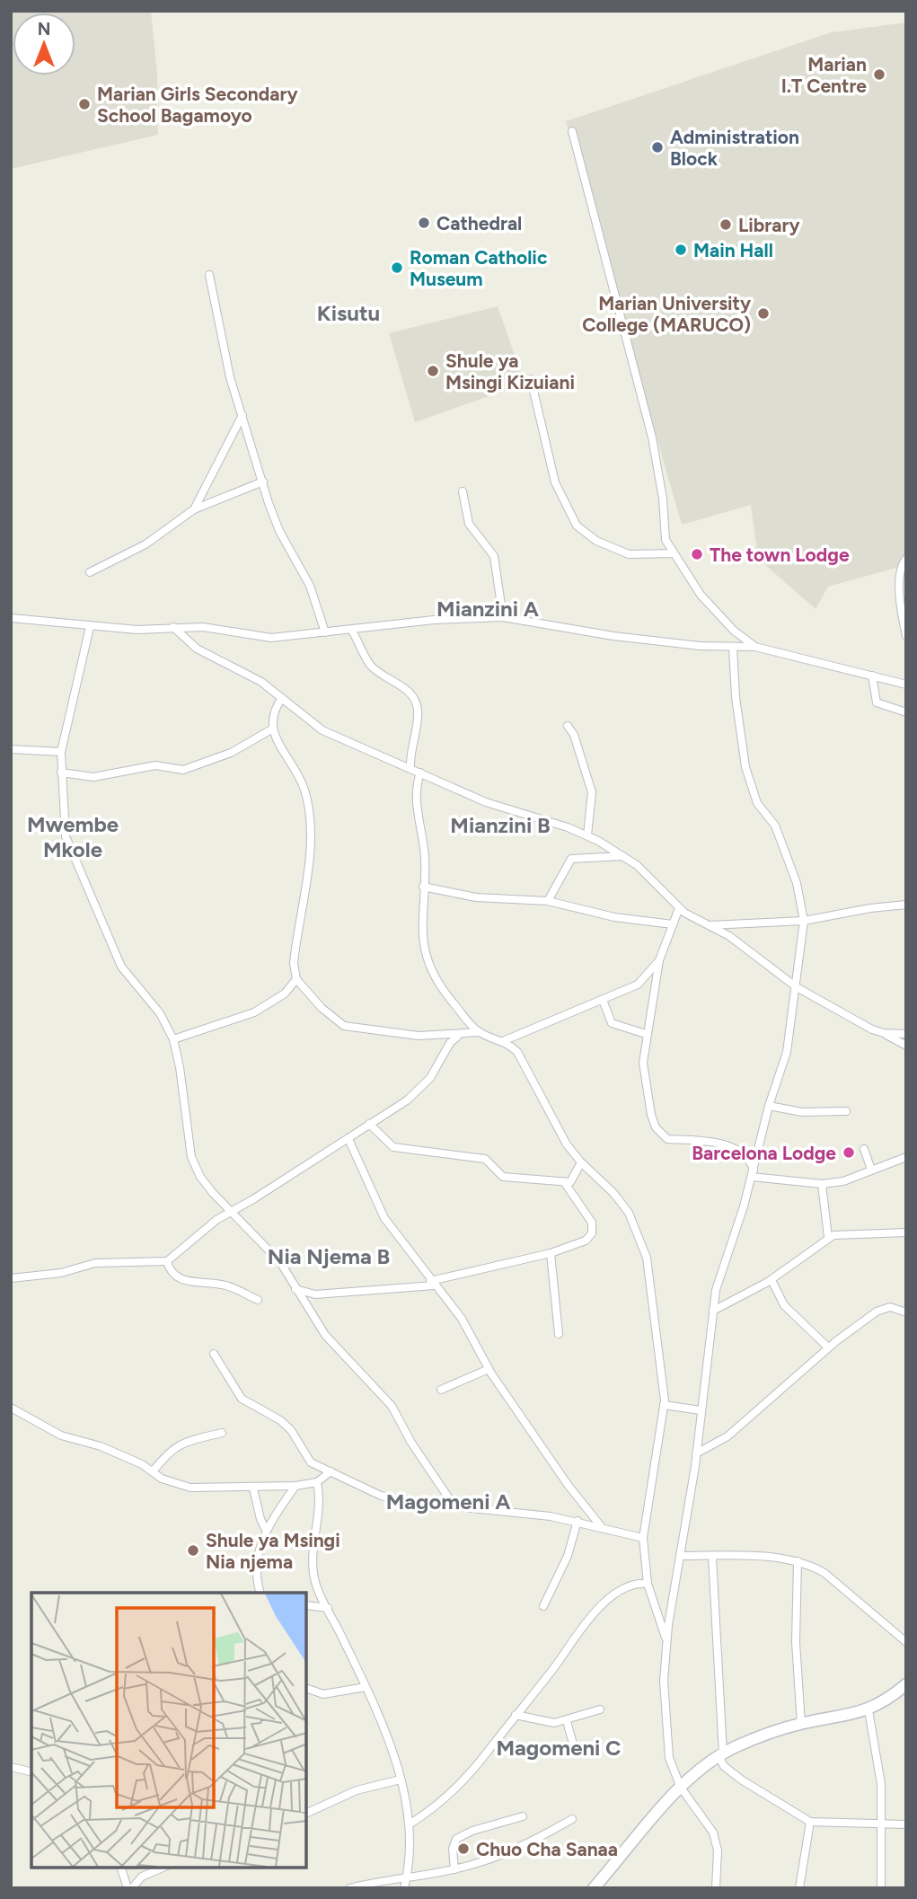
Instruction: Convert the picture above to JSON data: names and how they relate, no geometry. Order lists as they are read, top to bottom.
{
  "districts": [
    "Kisutu",
    "Mianzini A",
    "Mwembe Mkole",
    "Mianzini B",
    "Nia Njema B",
    "Magomeni A",
    "Magomeni C"
  ],
  "places": [
    "Marian I.T Centre",
    "Marian Girls Secondary School Bagamoyo",
    "Administration Block",
    "Cathedral",
    "Library",
    "Main Hall",
    "Roman Catholic Museum",
    "Marian University College (MARUCO)",
    "Shule ya Msingi Kizuiani",
    "The town Lodge",
    "Barcelona Lodge",
    "Shule ya Msingi Nia njema",
    "Chuo Cha Sanaa"
  ],
  "north": "top"
}
